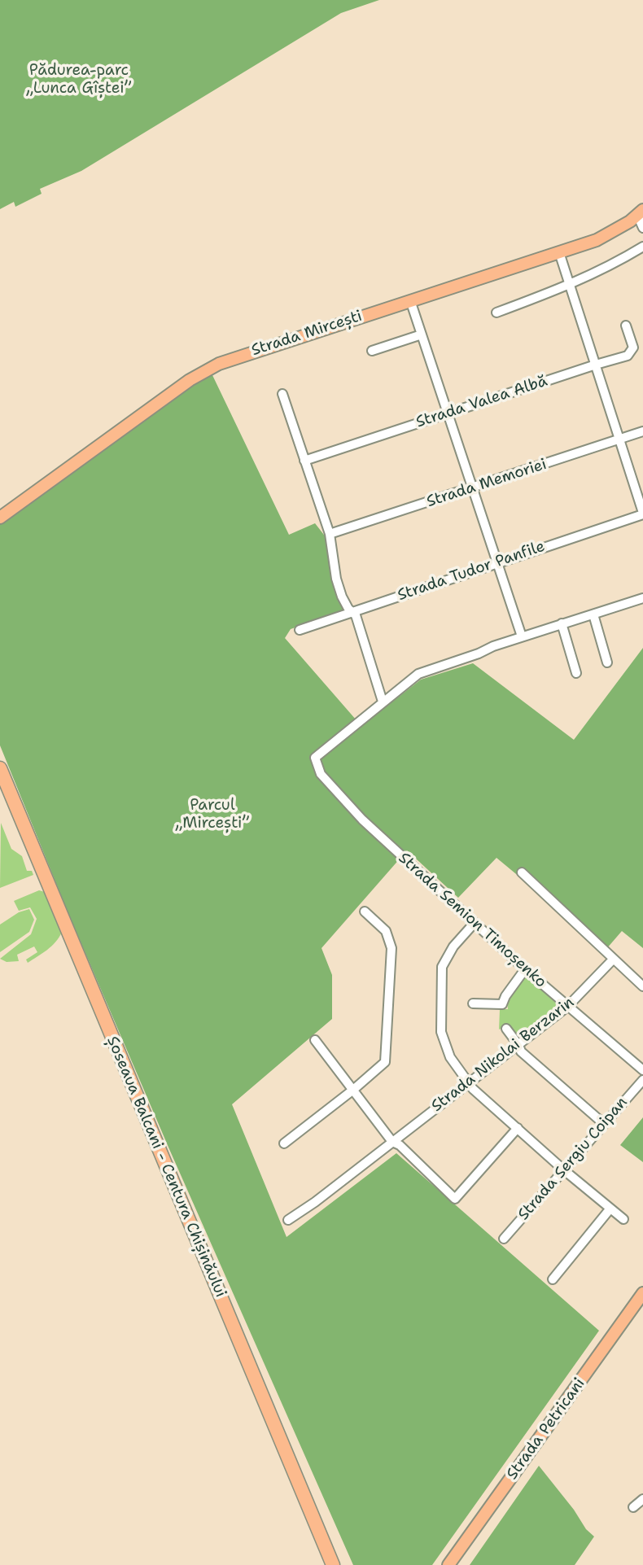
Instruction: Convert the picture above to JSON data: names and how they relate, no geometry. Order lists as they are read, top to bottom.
{
  "streets": {
    "highway": ["Șoseaua Balcani - Centura Chișinăului"],
    "main road": ["Strada Mircești", "Strada Petricani"],
    "street": [
      "Strada Valea Albă",
      "Strada Memoriei",
      "Strada Tudor Panfile",
      "Strada Semion Timoșenko",
      "Strada Nikolai Berzarin",
      "Strada Sergiu Coipan"
    ]
  },
  "crossings": [
    ["Strada Semion Timoșenko", "Strada Nikolai Berzarin"]
  ],
  "parks": ["Pădurea-parc „Lunca Gîștei”", "Parcul „Mircești”"]
}
